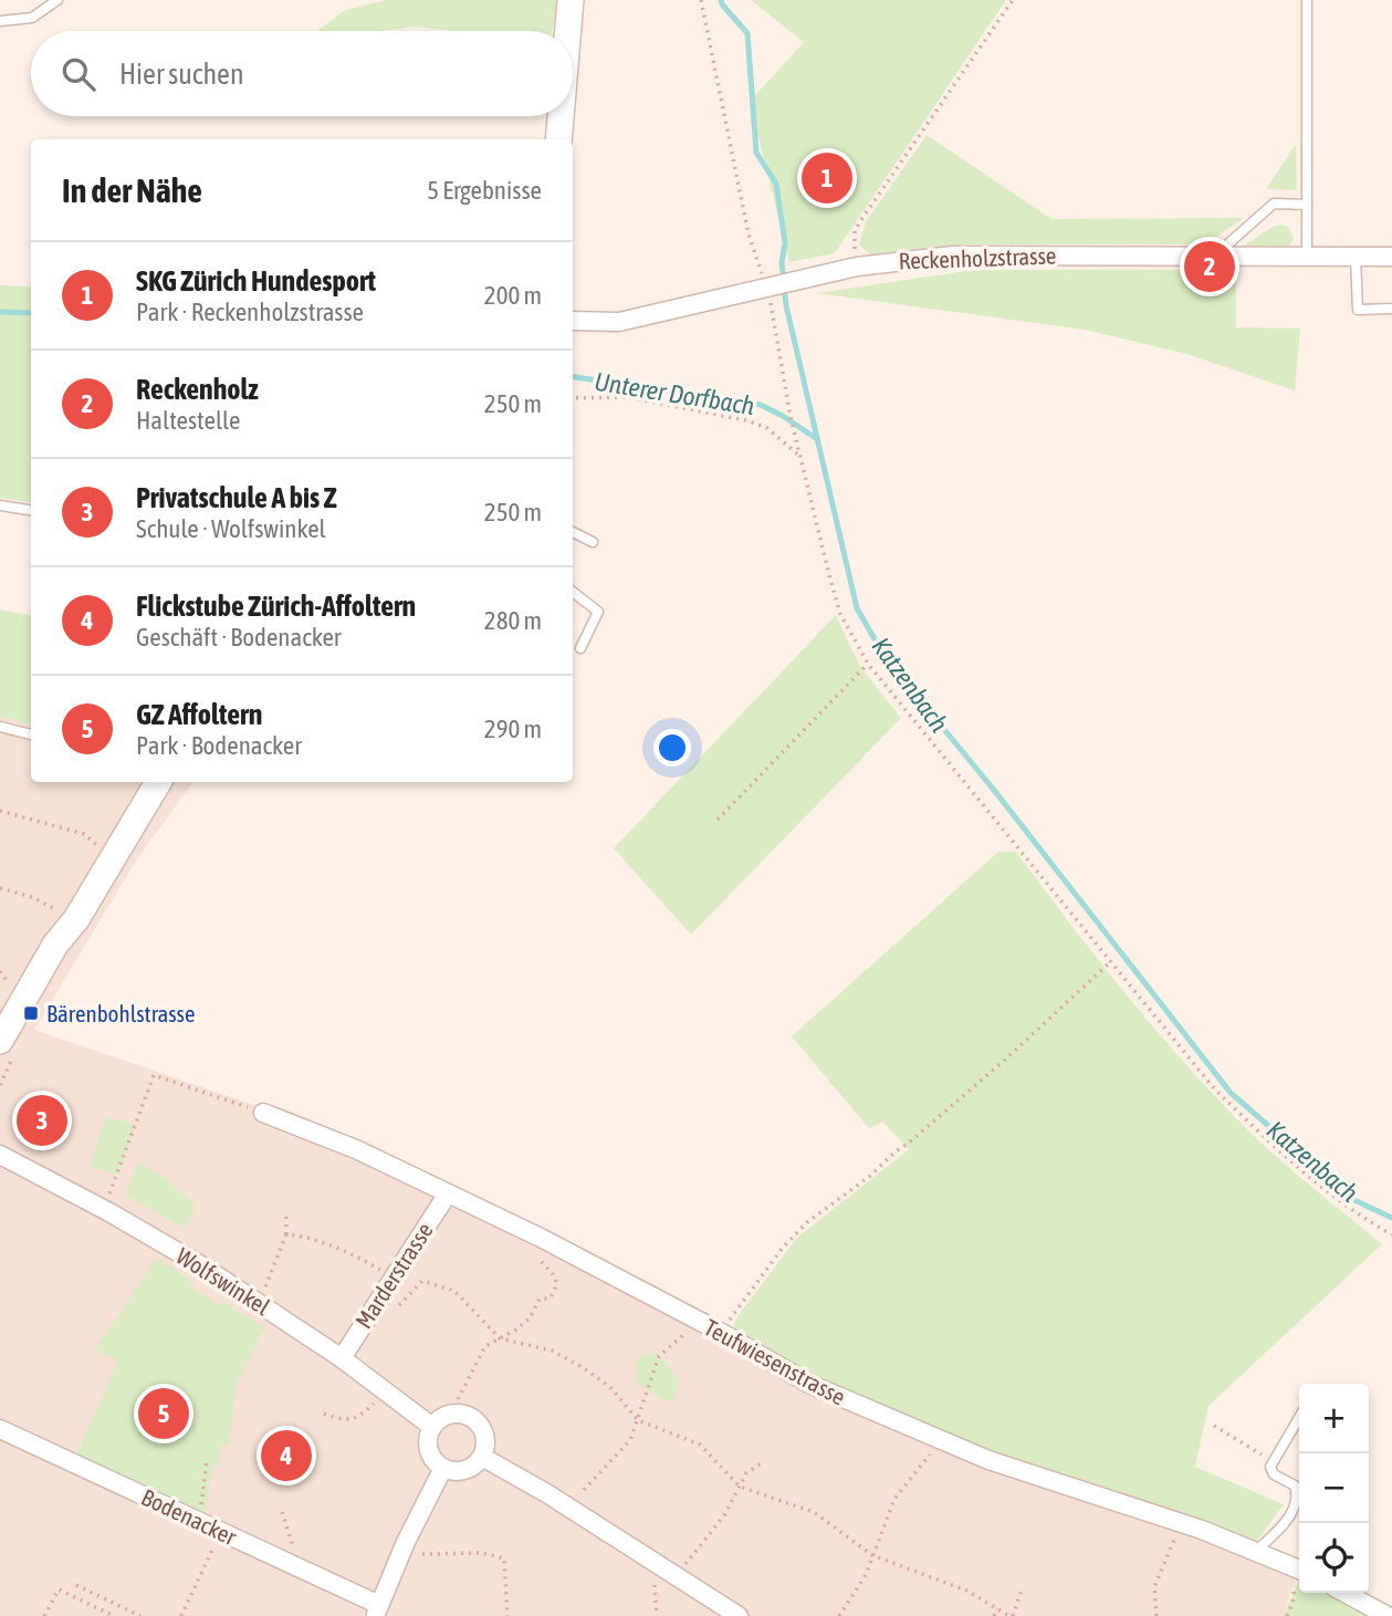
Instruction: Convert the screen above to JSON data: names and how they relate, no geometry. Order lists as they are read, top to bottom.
{
  "streets": {
    "street": [
      "Reckenholzstrasse",
      "Marderstrasse",
      "Wolfswinkel",
      "Teufwiesenstrasse",
      "Bodenacker"
    ]
  },
  "crossings": [
    ["Marderstrasse", "Wolfswinkel"],
    ["Marderstrasse", "Teufwiesenstrasse"]
  ],
  "water": ["Unterer Dorfbach", "Katzenbach"],
  "places": {
    "transit": ["Bärenbohlstrasse"]
  },
  "page": {
    "search": "Hier suchen",
    "heading": ["In der Nähe", "5 Ergebnisse"],
    "pins": [
      "1",
      "2",
      "3",
      "5",
      "4"
    ],
    "list": [
      {
        "mark": "1",
        "name": "SKG Zürich Hundesport",
        "note": "Park · Reckenholzstrasse",
        "value": "200 m"
      },
      {
        "mark": "2",
        "name": "Reckenholz",
        "note": "Haltestelle",
        "value": "250 m"
      },
      {
        "mark": "3",
        "name": "Privatschule A bis Z",
        "note": "Schule · Wolfswinkel",
        "value": "250 m"
      },
      {
        "mark": "4",
        "name": "Flickstube Zürich-Affoltern",
        "note": "Geschäft · Bodenacker",
        "value": "280 m"
      },
      {
        "mark": "5",
        "name": "GZ Affoltern",
        "note": "Park · Bodenacker",
        "value": "290 m"
      }
    ],
    "map_buttons": ["+", "−"]
  }
}
